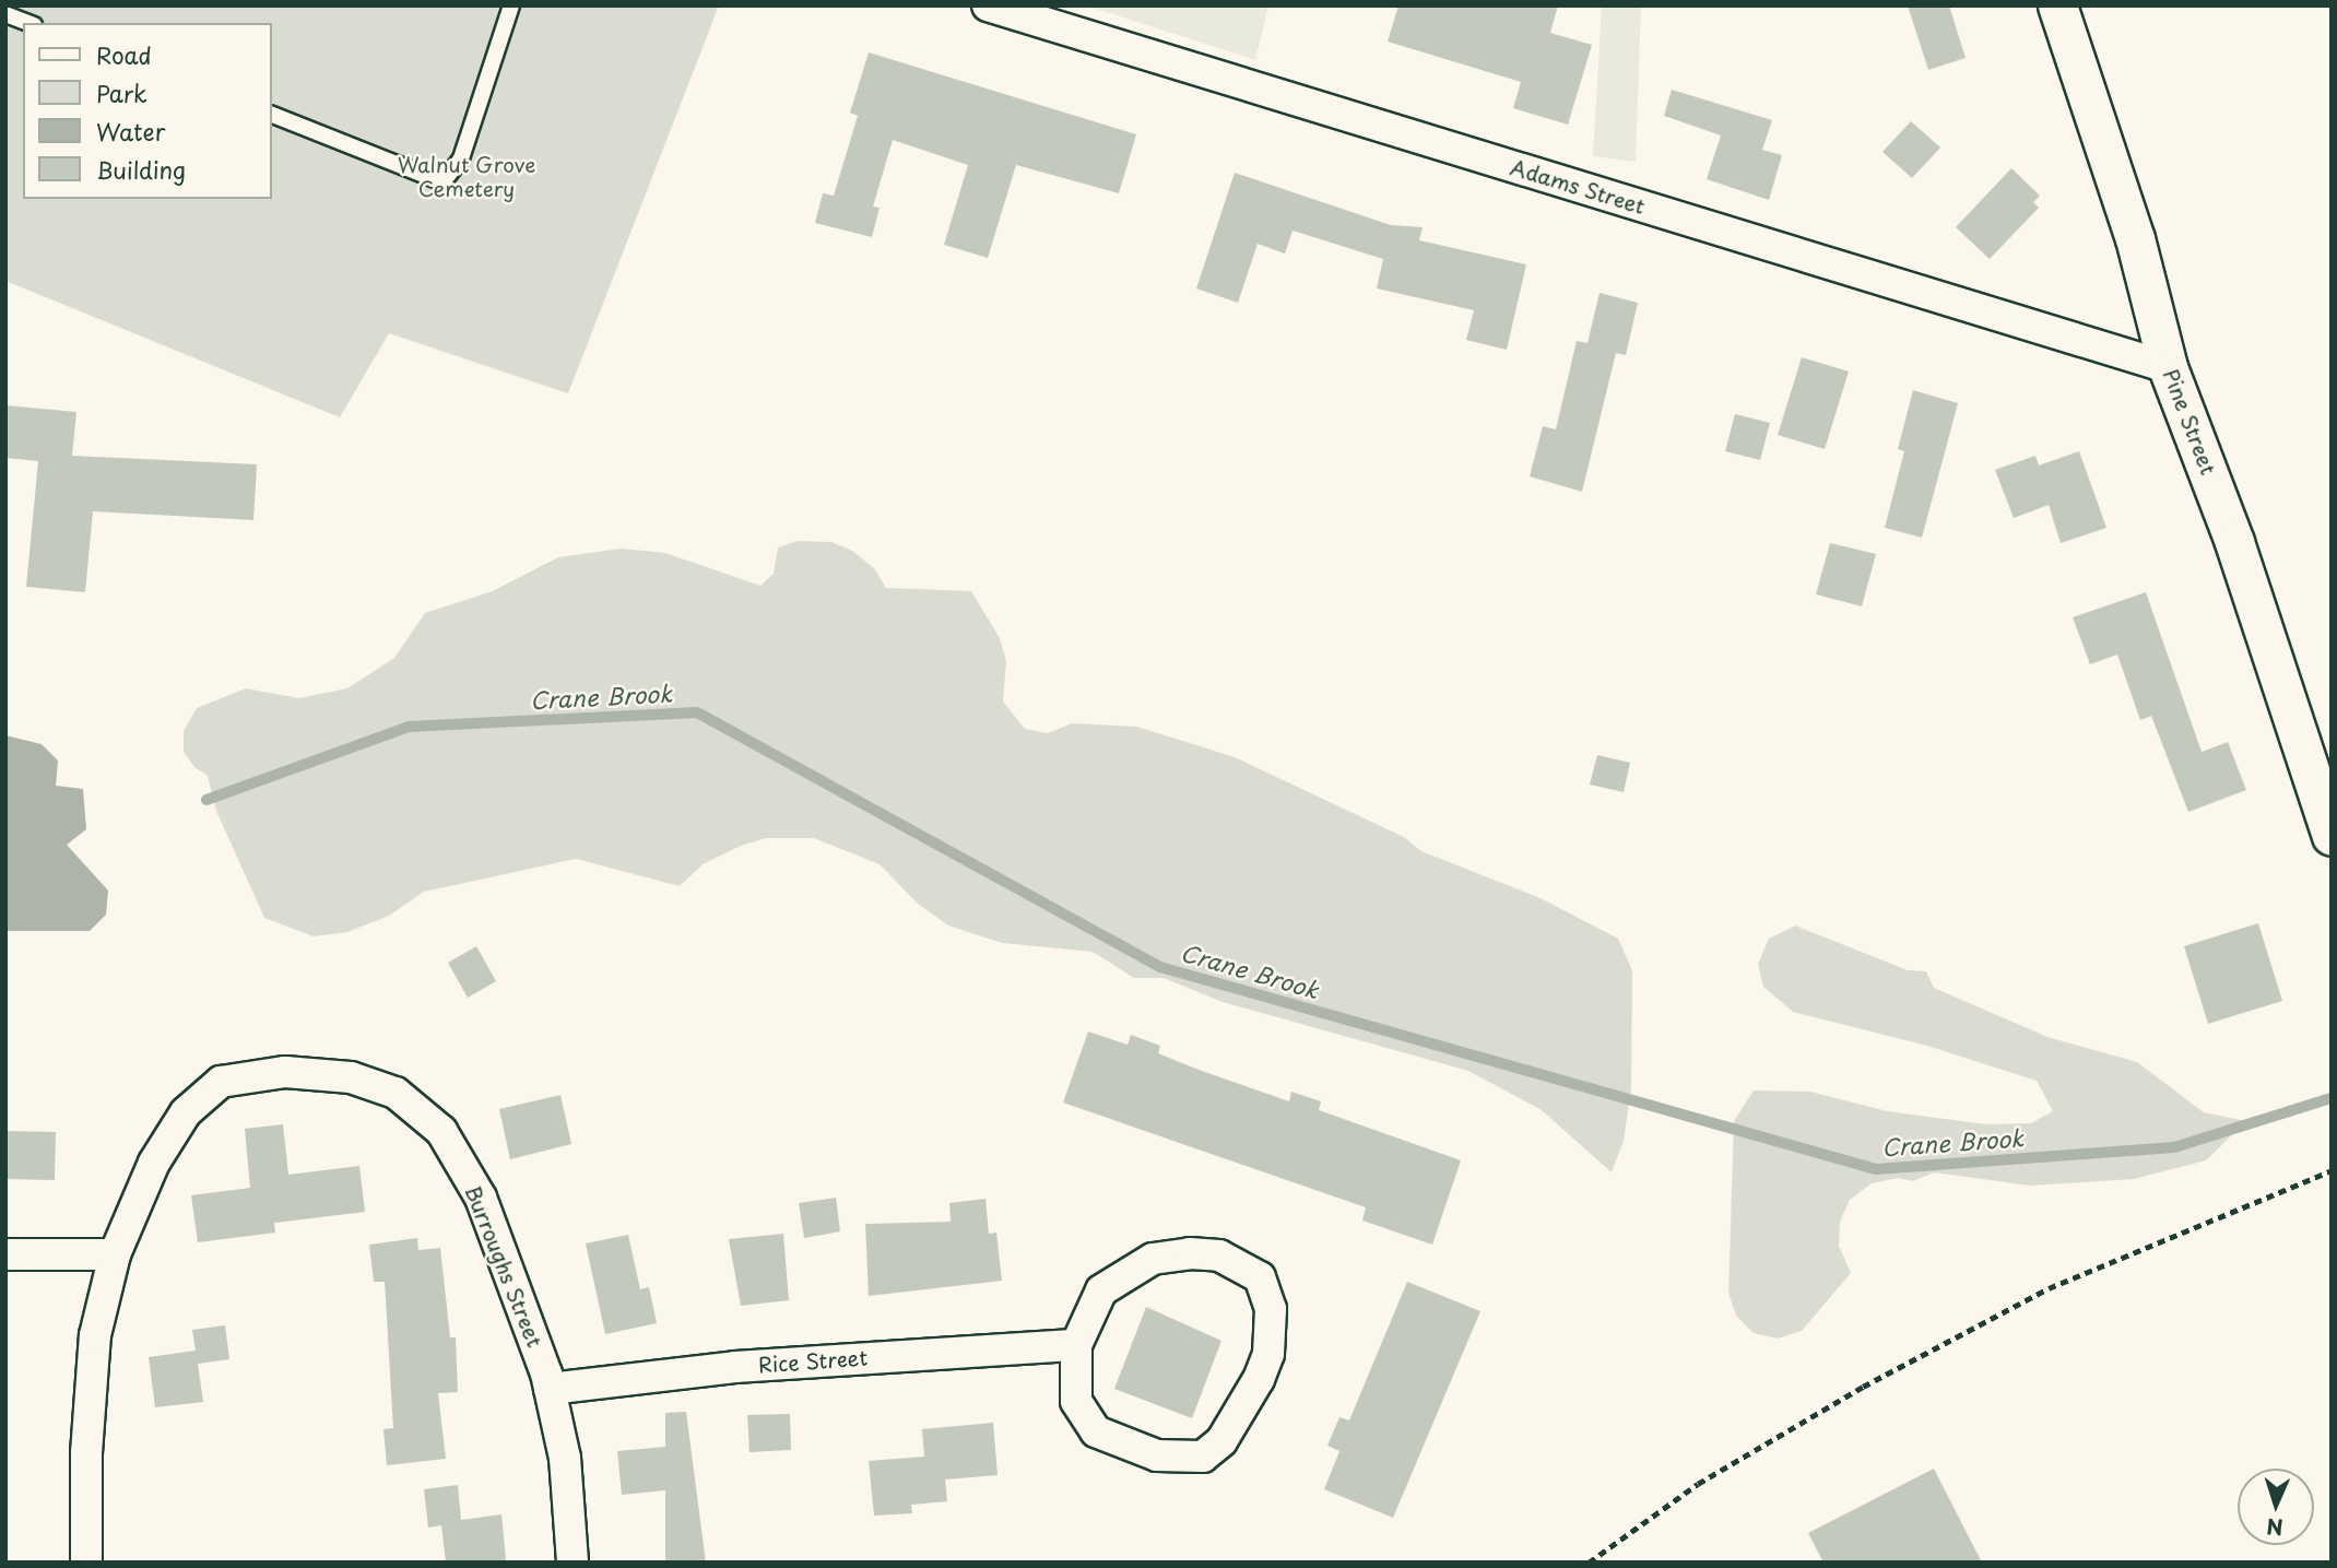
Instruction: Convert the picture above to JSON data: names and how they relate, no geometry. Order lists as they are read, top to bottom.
{
  "streets": {
    "street": [
      "Adams Street",
      "Pine Street",
      "Burroughs Street",
      "Rice Street"
    ]
  },
  "crossings": [
    ["Adams Street", "Pine Street"],
    ["Burroughs Street", "Rice Street"]
  ],
  "water": ["Crane Brook"],
  "parks": ["Walnut Grove Cemetery"],
  "legend": [
    "Road",
    "Park",
    "Water",
    "Building"
  ],
  "north": "bottom"
}
